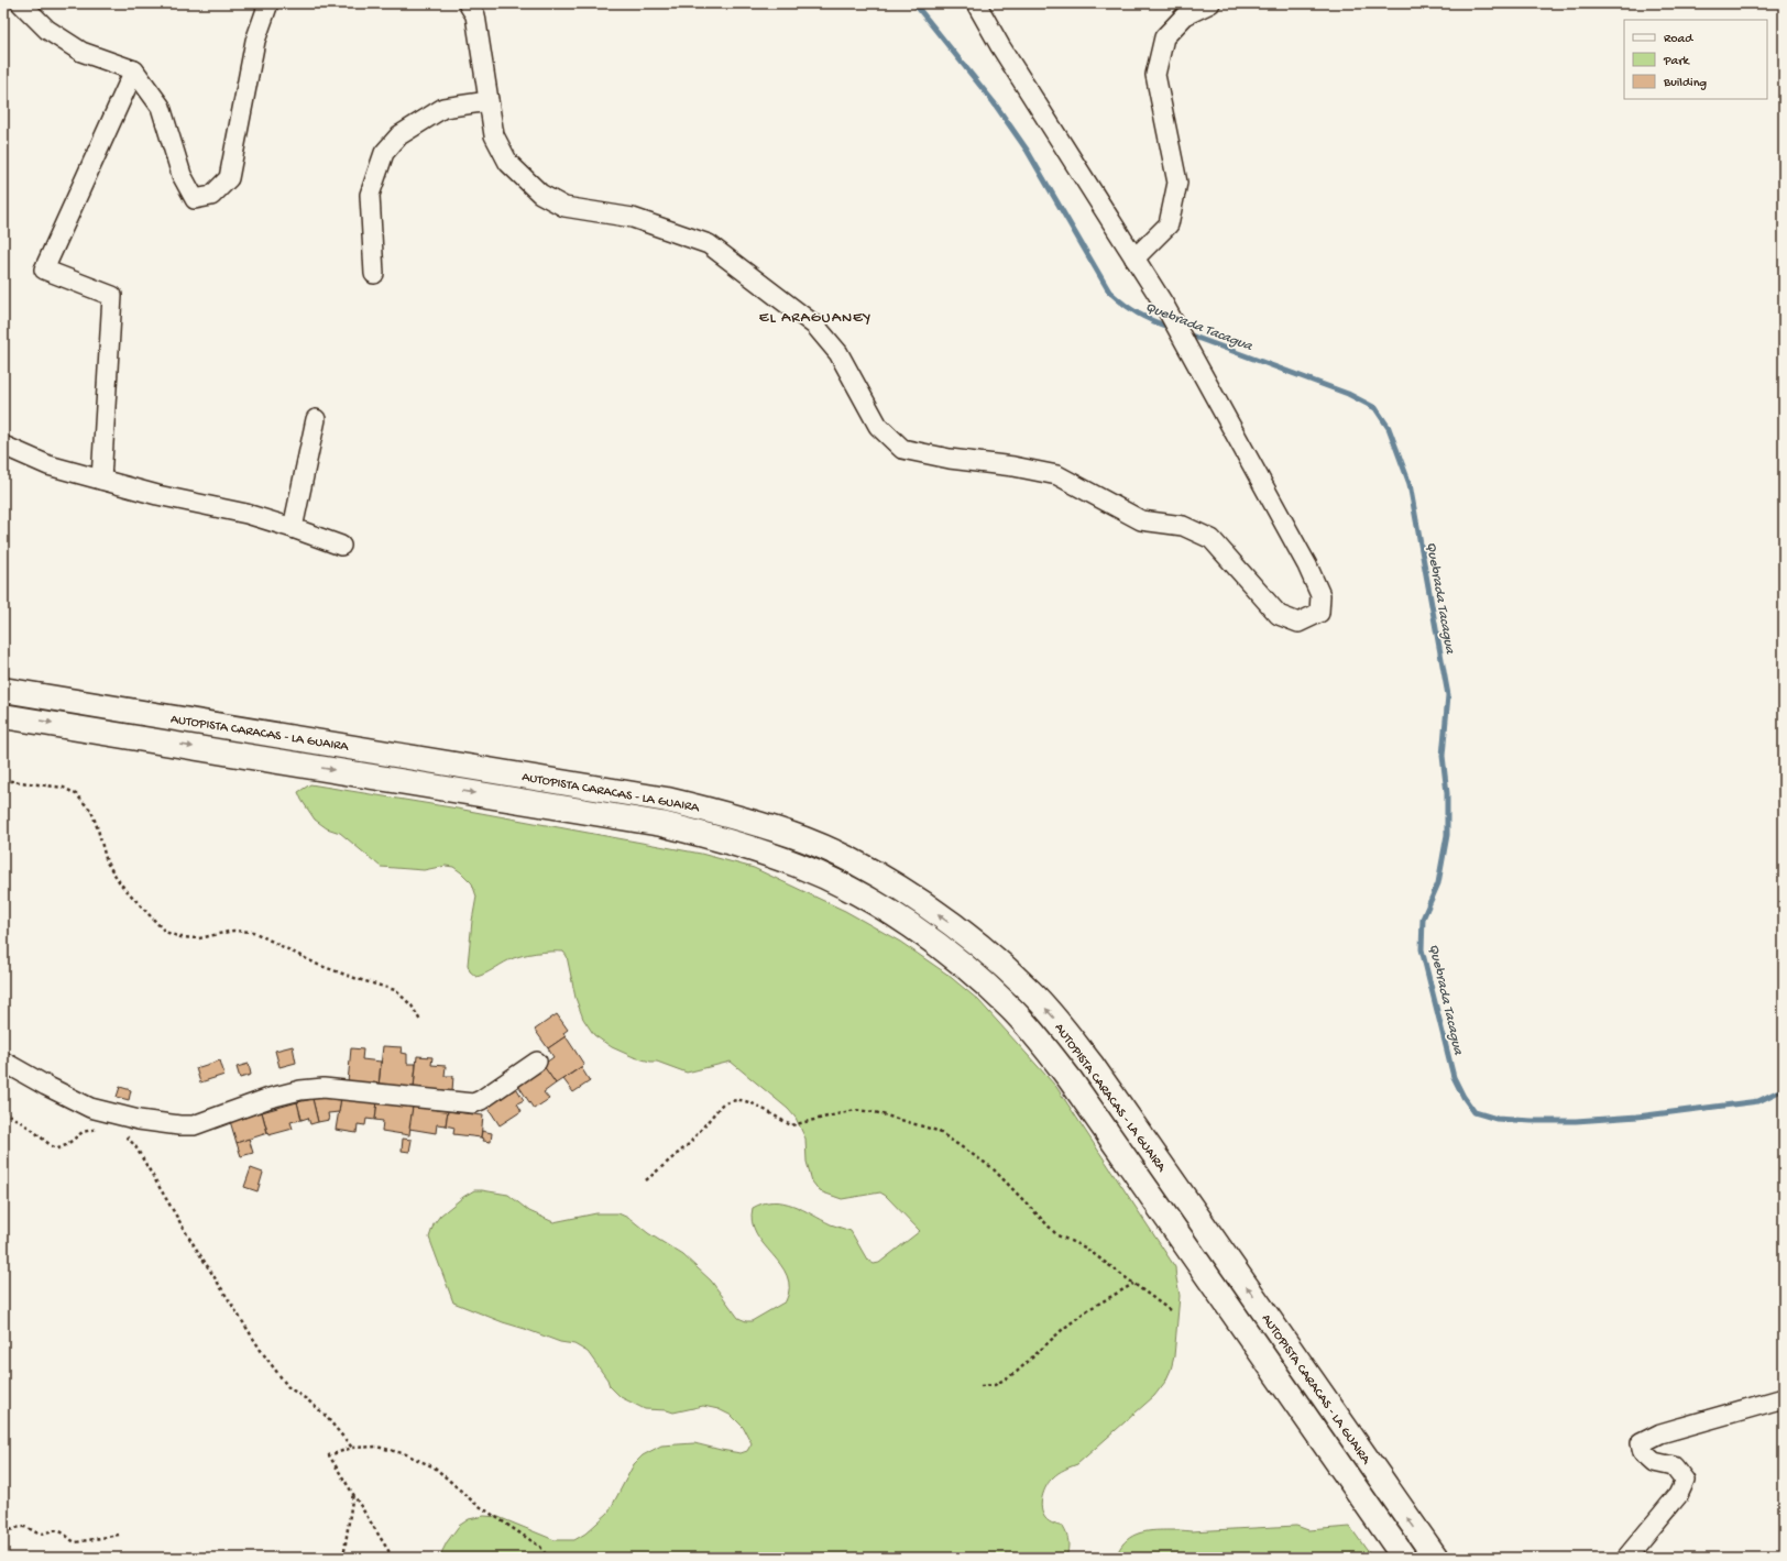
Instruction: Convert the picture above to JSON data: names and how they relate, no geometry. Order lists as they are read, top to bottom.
{
  "streets": {
    "highway": ["AUTOPISTA CARACAS - LA GUAIRA"]
  },
  "districts": ["EL ARAGUANEY"],
  "water": ["Quebrada Tacagua"],
  "legend": ["Road", "Park", "Building"]
}
